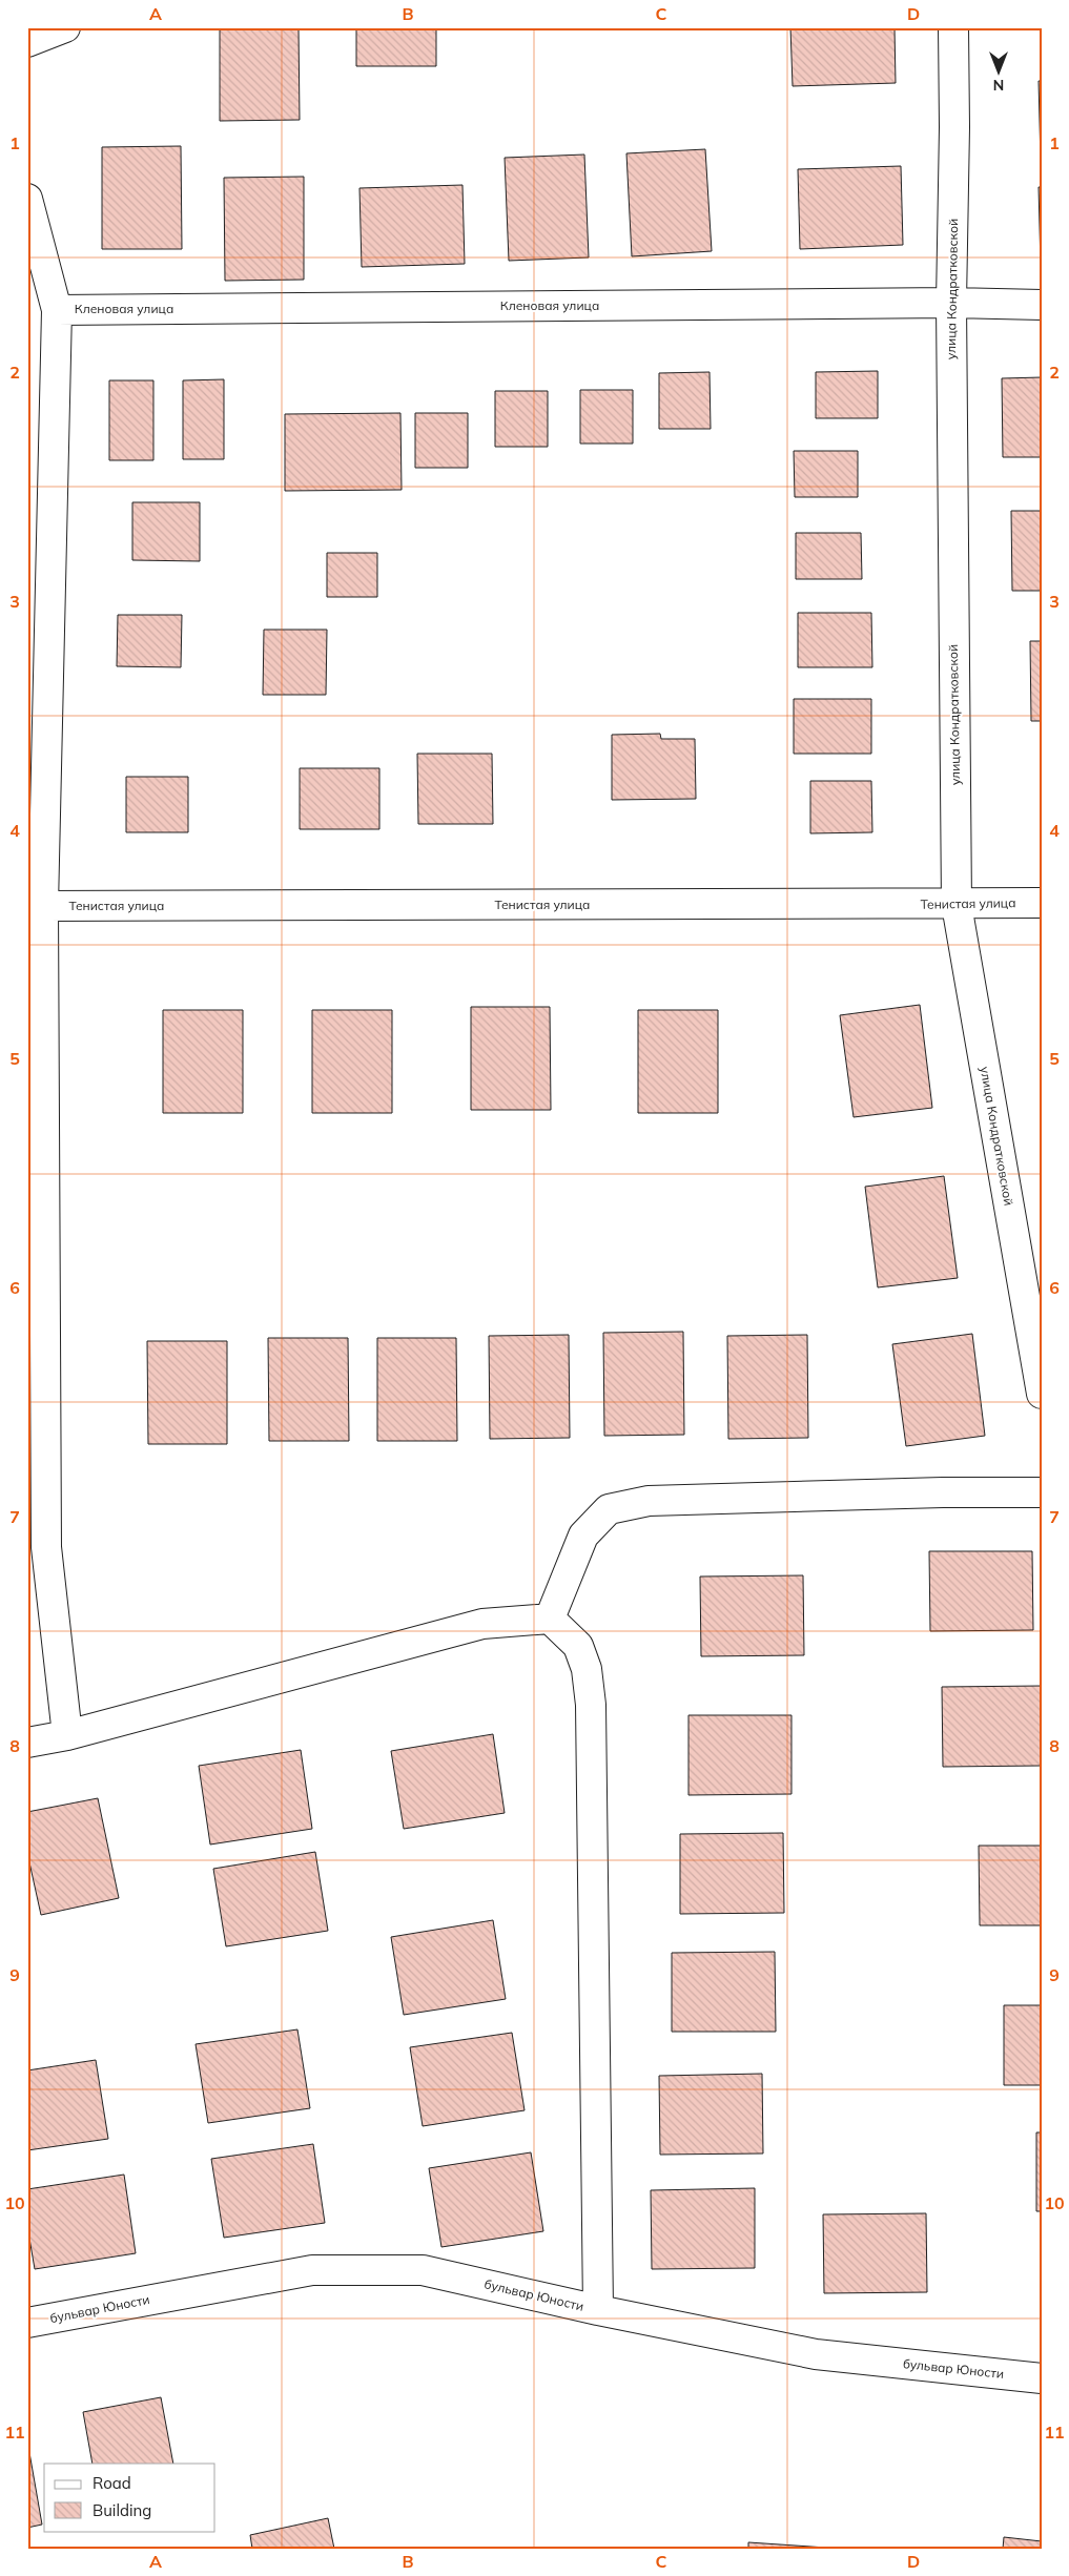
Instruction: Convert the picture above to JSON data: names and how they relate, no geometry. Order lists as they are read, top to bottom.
{
  "streets": {
    "street": [
      "улица Кондратковской",
      "Кленовая улица",
      "Тенистая улица",
      "бульвар Юности"
    ]
  },
  "crossings": [
    ["улица Кондратковской", "Кленовая улица"],
    ["улица Кондратковской", "Тенистая улица"]
  ],
  "legend": ["Road", "Building"],
  "north": "bottom",
  "grid": {
    "columns": [
      "A",
      "B",
      "C",
      "D"
    ],
    "rows": [
      "1",
      "2",
      "3",
      "4",
      "5",
      "6",
      "7",
      "8",
      "9",
      "10",
      "11"
    ]
  }
}
